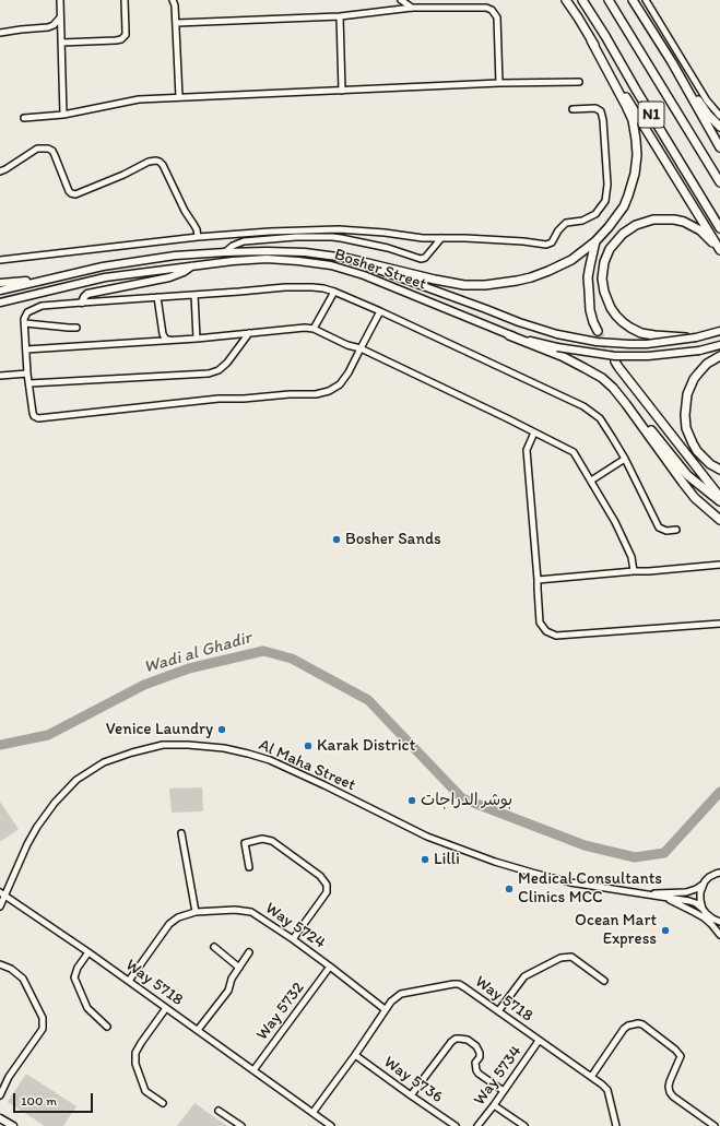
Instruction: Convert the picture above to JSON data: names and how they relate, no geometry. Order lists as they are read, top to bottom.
{
  "streets": {
    "highway": ["N1"],
    "main road": ["Bosher Street"],
    "street": [
      "Al Maha Street",
      "Way 5724",
      "Way 5718",
      "Way 5732",
      "Way 5734",
      "Way 5736"
    ]
  },
  "crossings": [
    ["Al Maha Street", "Way 5718"],
    ["Way 5724", "Way 5718"],
    ["Way 5724", "Way 5732"],
    ["Way 5718", "Way 5732"],
    ["Way 5718", "Way 5734"],
    ["Way 5718", "Way 5736"]
  ],
  "water": ["Wadi al Ghadir"],
  "places": [
    "Bosher Sands",
    "Venice Laundry",
    "Karak District",
    "بوشر الدراجات",
    "Lilli",
    "Medical Consultants Clinics MCC",
    "Ocean Mart Express"
  ],
  "scale_bar": "100 m"
}
